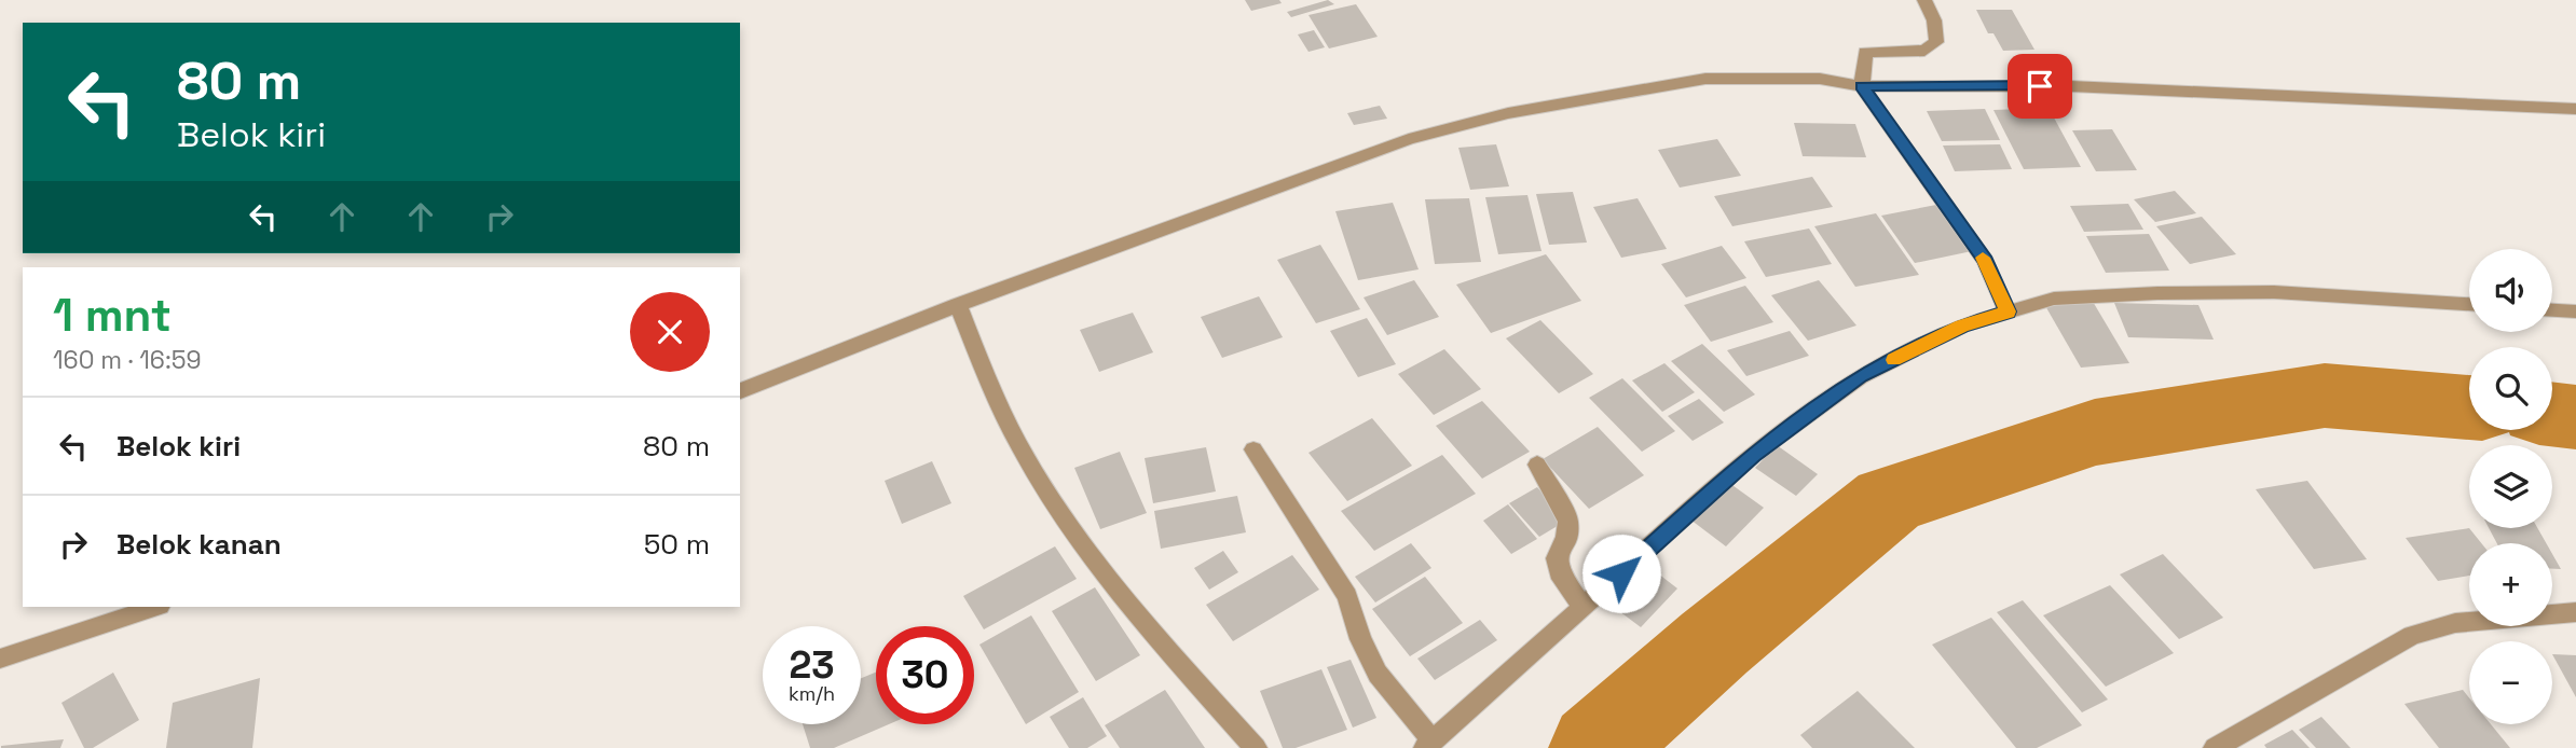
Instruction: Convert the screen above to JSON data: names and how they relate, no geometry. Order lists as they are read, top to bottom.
{
  "page": {
    "turn": ["80 m", "Belok kiri"],
    "map_buttons": ["+", "−"],
    "heading": ["1 mnt", "160 m · 16:59"],
    "list": [
      {
        "name": "Belok kiri",
        "value": "80 m"
      },
      {
        "name": "Belok kanan",
        "value": "50 m"
      }
    ],
    "speed": "23 km/h",
    "limit": "30"
  }
}
